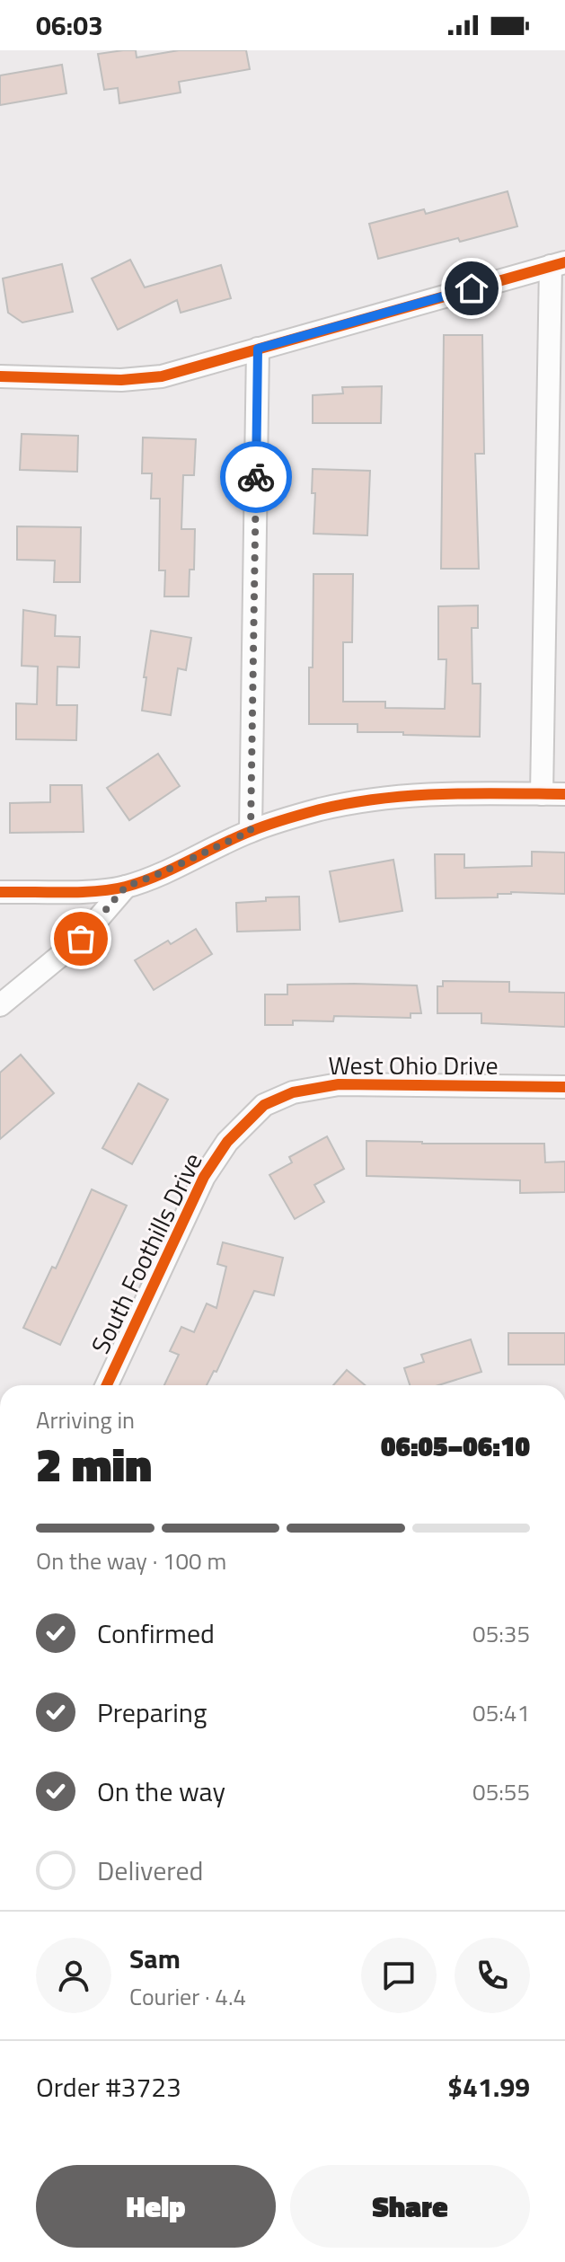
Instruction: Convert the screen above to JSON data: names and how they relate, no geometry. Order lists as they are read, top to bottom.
{
  "streets": {
    "street": ["West Ohio Drive", "South Foothills Drive"]
  },
  "crossings": [
    ["West Ohio Drive", "South Foothills Drive"]
  ],
  "page": {
    "status": "06:03",
    "heading": ["2 min", "Arriving in", "06:05–06:10"],
    "panel": [
      "Sam",
      "Courier · 4.4",
      "Order #3723",
      "$41.99"
    ],
    "bar": "On the way · 100 m",
    "list": [
      ["Confirmed", "05:35"],
      ["Preparing", "05:41"],
      ["On the way", "05:55"],
      "Delivered"
    ],
    "buttons": ["Help", "Share"]
  }
}
